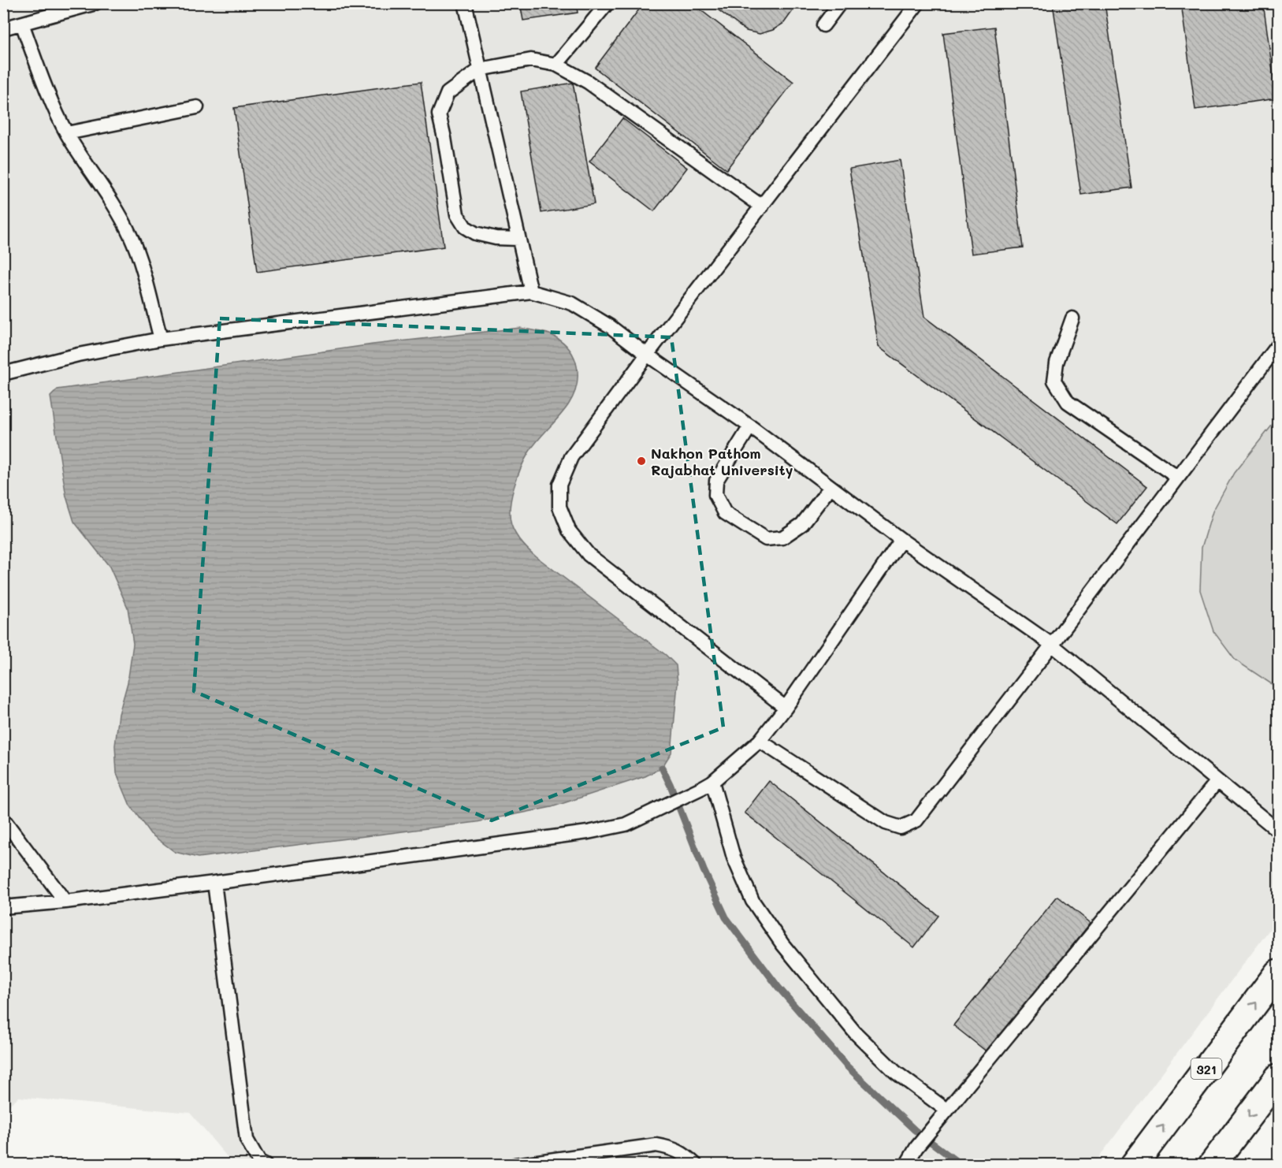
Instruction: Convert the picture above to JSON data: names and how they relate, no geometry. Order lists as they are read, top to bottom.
{
  "streets": {
    "highway": ["321"]
  },
  "places": ["Nakhon Pathom Rajabhat University"]
}
